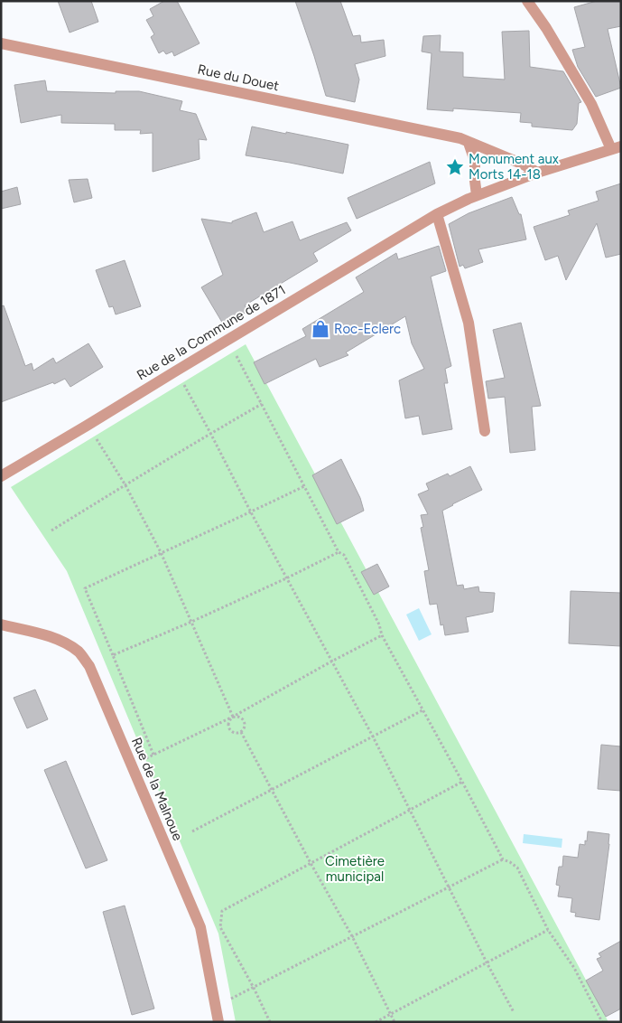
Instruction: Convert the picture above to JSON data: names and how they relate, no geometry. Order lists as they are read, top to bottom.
{
  "streets": {
    "street": ["Rue du Douet", "Rue de la Commune de 1871", "Rue de la Malnoue"]
  },
  "crossings": [
    ["Rue du Douet", "Rue de la Commune de 1871"]
  ],
  "parks": ["Cimetière municipal"],
  "places": {
    "place": ["Monument aux Morts 14-18"],
    "shop": ["Roc-Eclerc"]
  }
}
